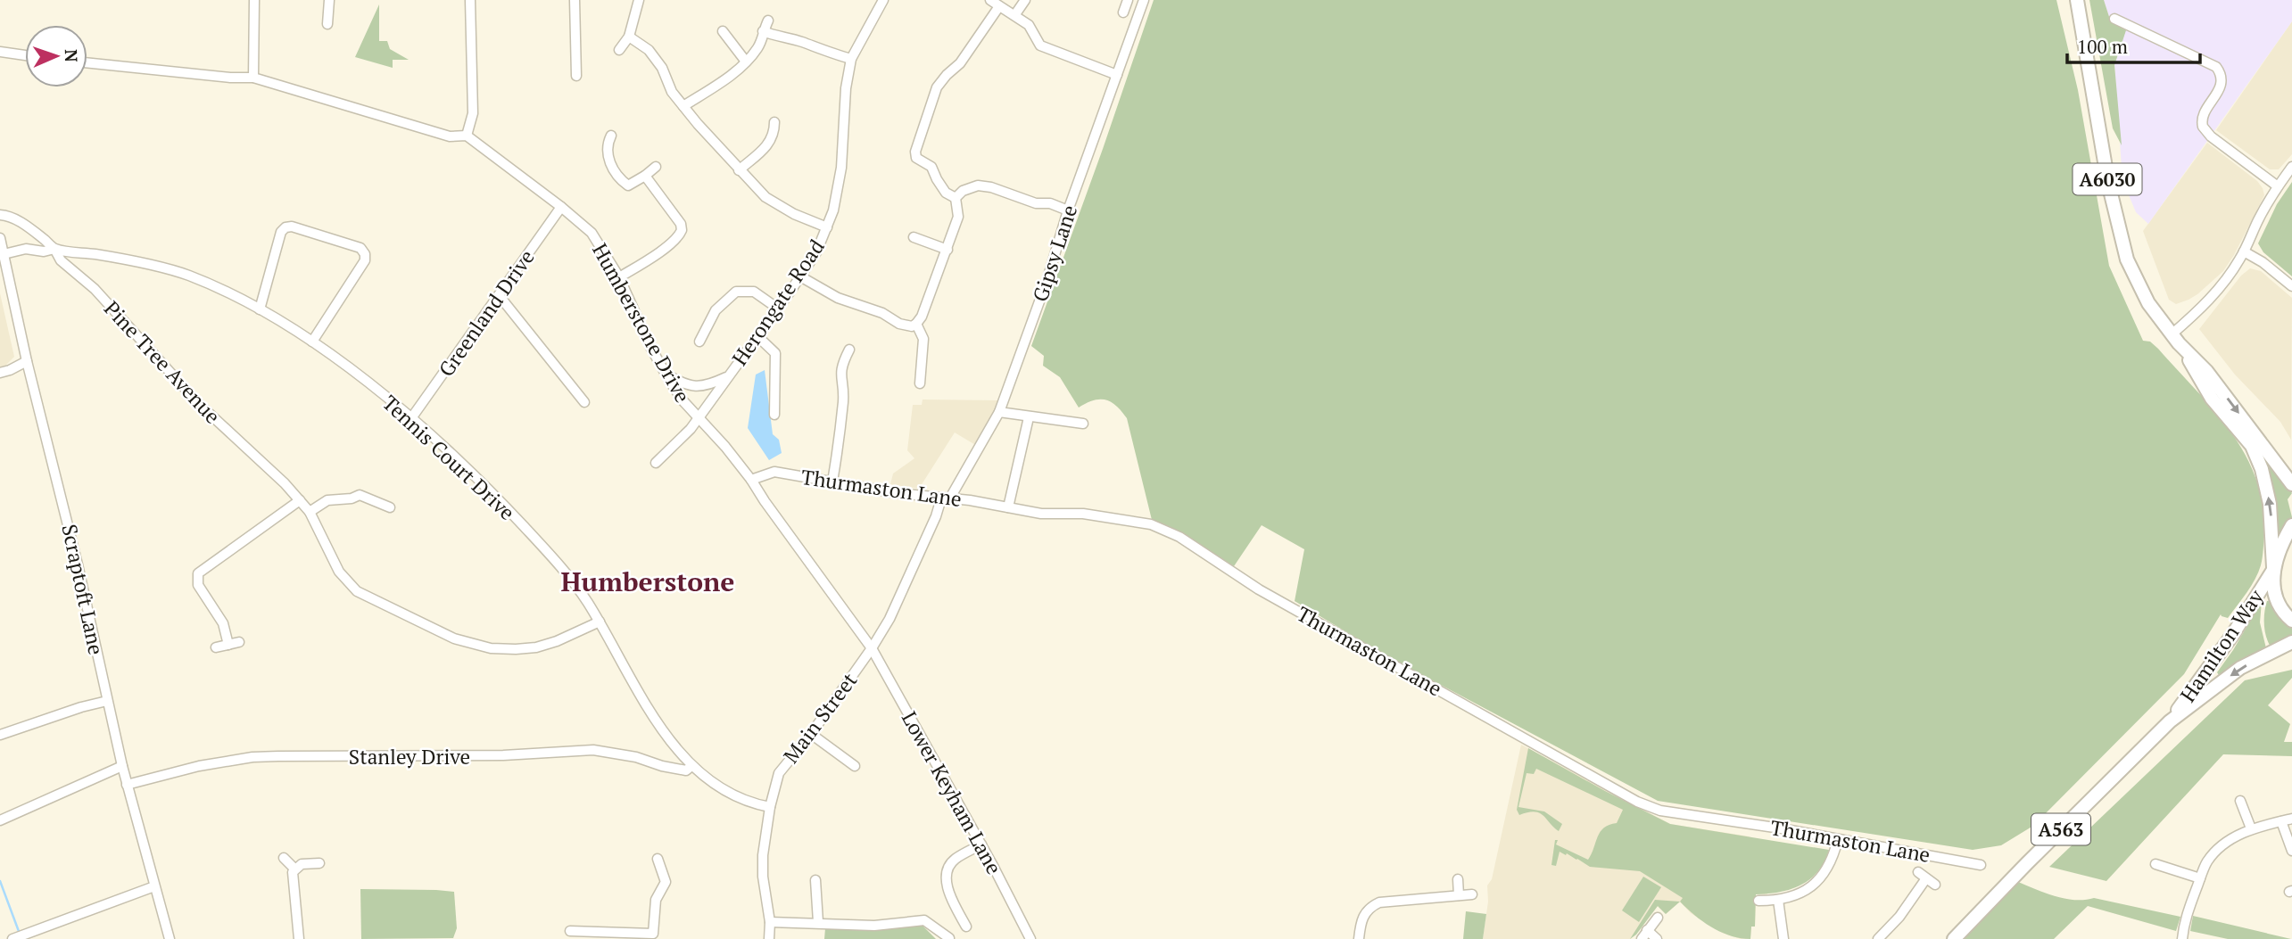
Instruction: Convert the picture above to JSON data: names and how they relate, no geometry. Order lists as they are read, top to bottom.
{
  "streets": {
    "highway": ["A6030", "Hamilton Way", "A563"],
    "street": [
      "Gipsy Lane",
      "Herongate Road",
      "Greenland Drive",
      "Humberstone Drive",
      "Pine Tree Avenue",
      "Tennis Court Drive",
      "Thurmaston Lane",
      "Scraptoft Lane",
      "Main Street",
      "Stanley Drive",
      "Lower Keyham Lane"
    ]
  },
  "crossings": [
    ["A6030", "Hamilton Way"],
    ["A6030", "A563"],
    ["Gipsy Lane", "Humberstone Drive"],
    ["Gipsy Lane", "Thurmaston Lane"],
    ["Gipsy Lane", "Main Street"],
    ["Gipsy Lane", "Lower Keyham Lane"],
    ["Herongate Road", "Humberstone Drive"],
    ["Greenland Drive", "Humberstone Drive"],
    ["Greenland Drive", "Tennis Court Drive"],
    ["Humberstone Drive", "Thurmaston Lane"],
    ["Humberstone Drive", "Main Street"],
    ["Humberstone Drive", "Lower Keyham Lane"],
    ["Pine Tree Avenue", "Tennis Court Drive"],
    ["Tennis Court Drive", "Main Street"],
    ["Tennis Court Drive", "Stanley Drive"],
    ["Scraptoft Lane", "Stanley Drive"],
    ["Hamilton Way", "A563"],
    ["Main Street", "Lower Keyham Lane"]
  ],
  "districts": ["Humberstone"],
  "scale_bar": "100 m",
  "north": "right"
}
